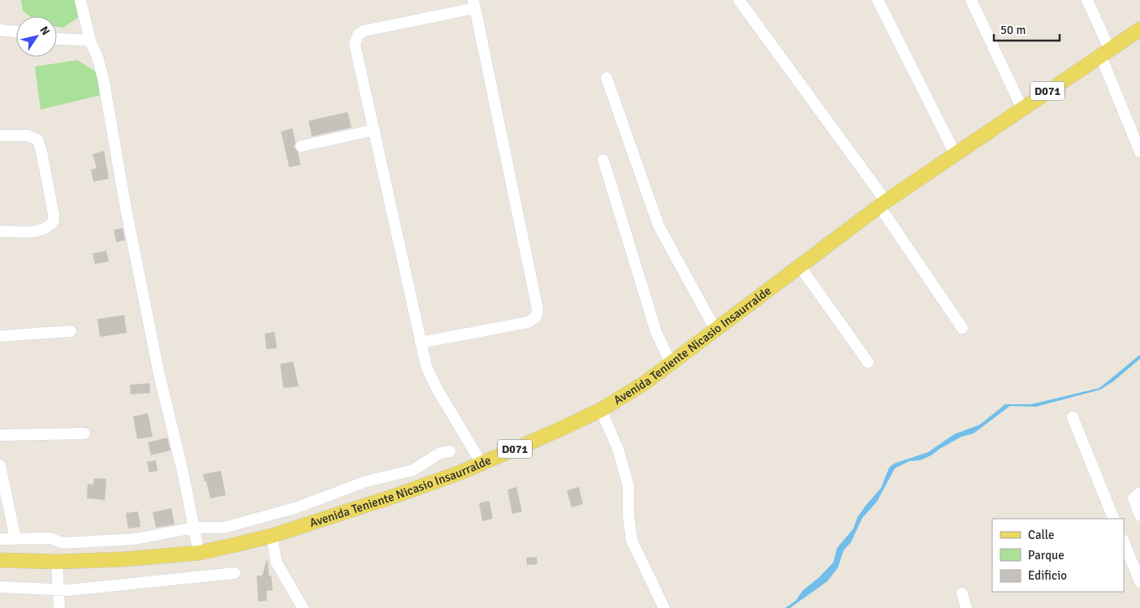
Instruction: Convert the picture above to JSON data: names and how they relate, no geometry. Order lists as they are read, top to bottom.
{
  "streets": {
    "main road": ["D071", "Avenida Teniente Nicasio Insaurralde"]
  },
  "crossings": [
    ["D071", "Avenida Teniente Nicasio Insaurralde"]
  ],
  "legend": ["Calle", "Parque", "Edificio"],
  "scale_bar": "50 m",
  "north": "top right"
}
